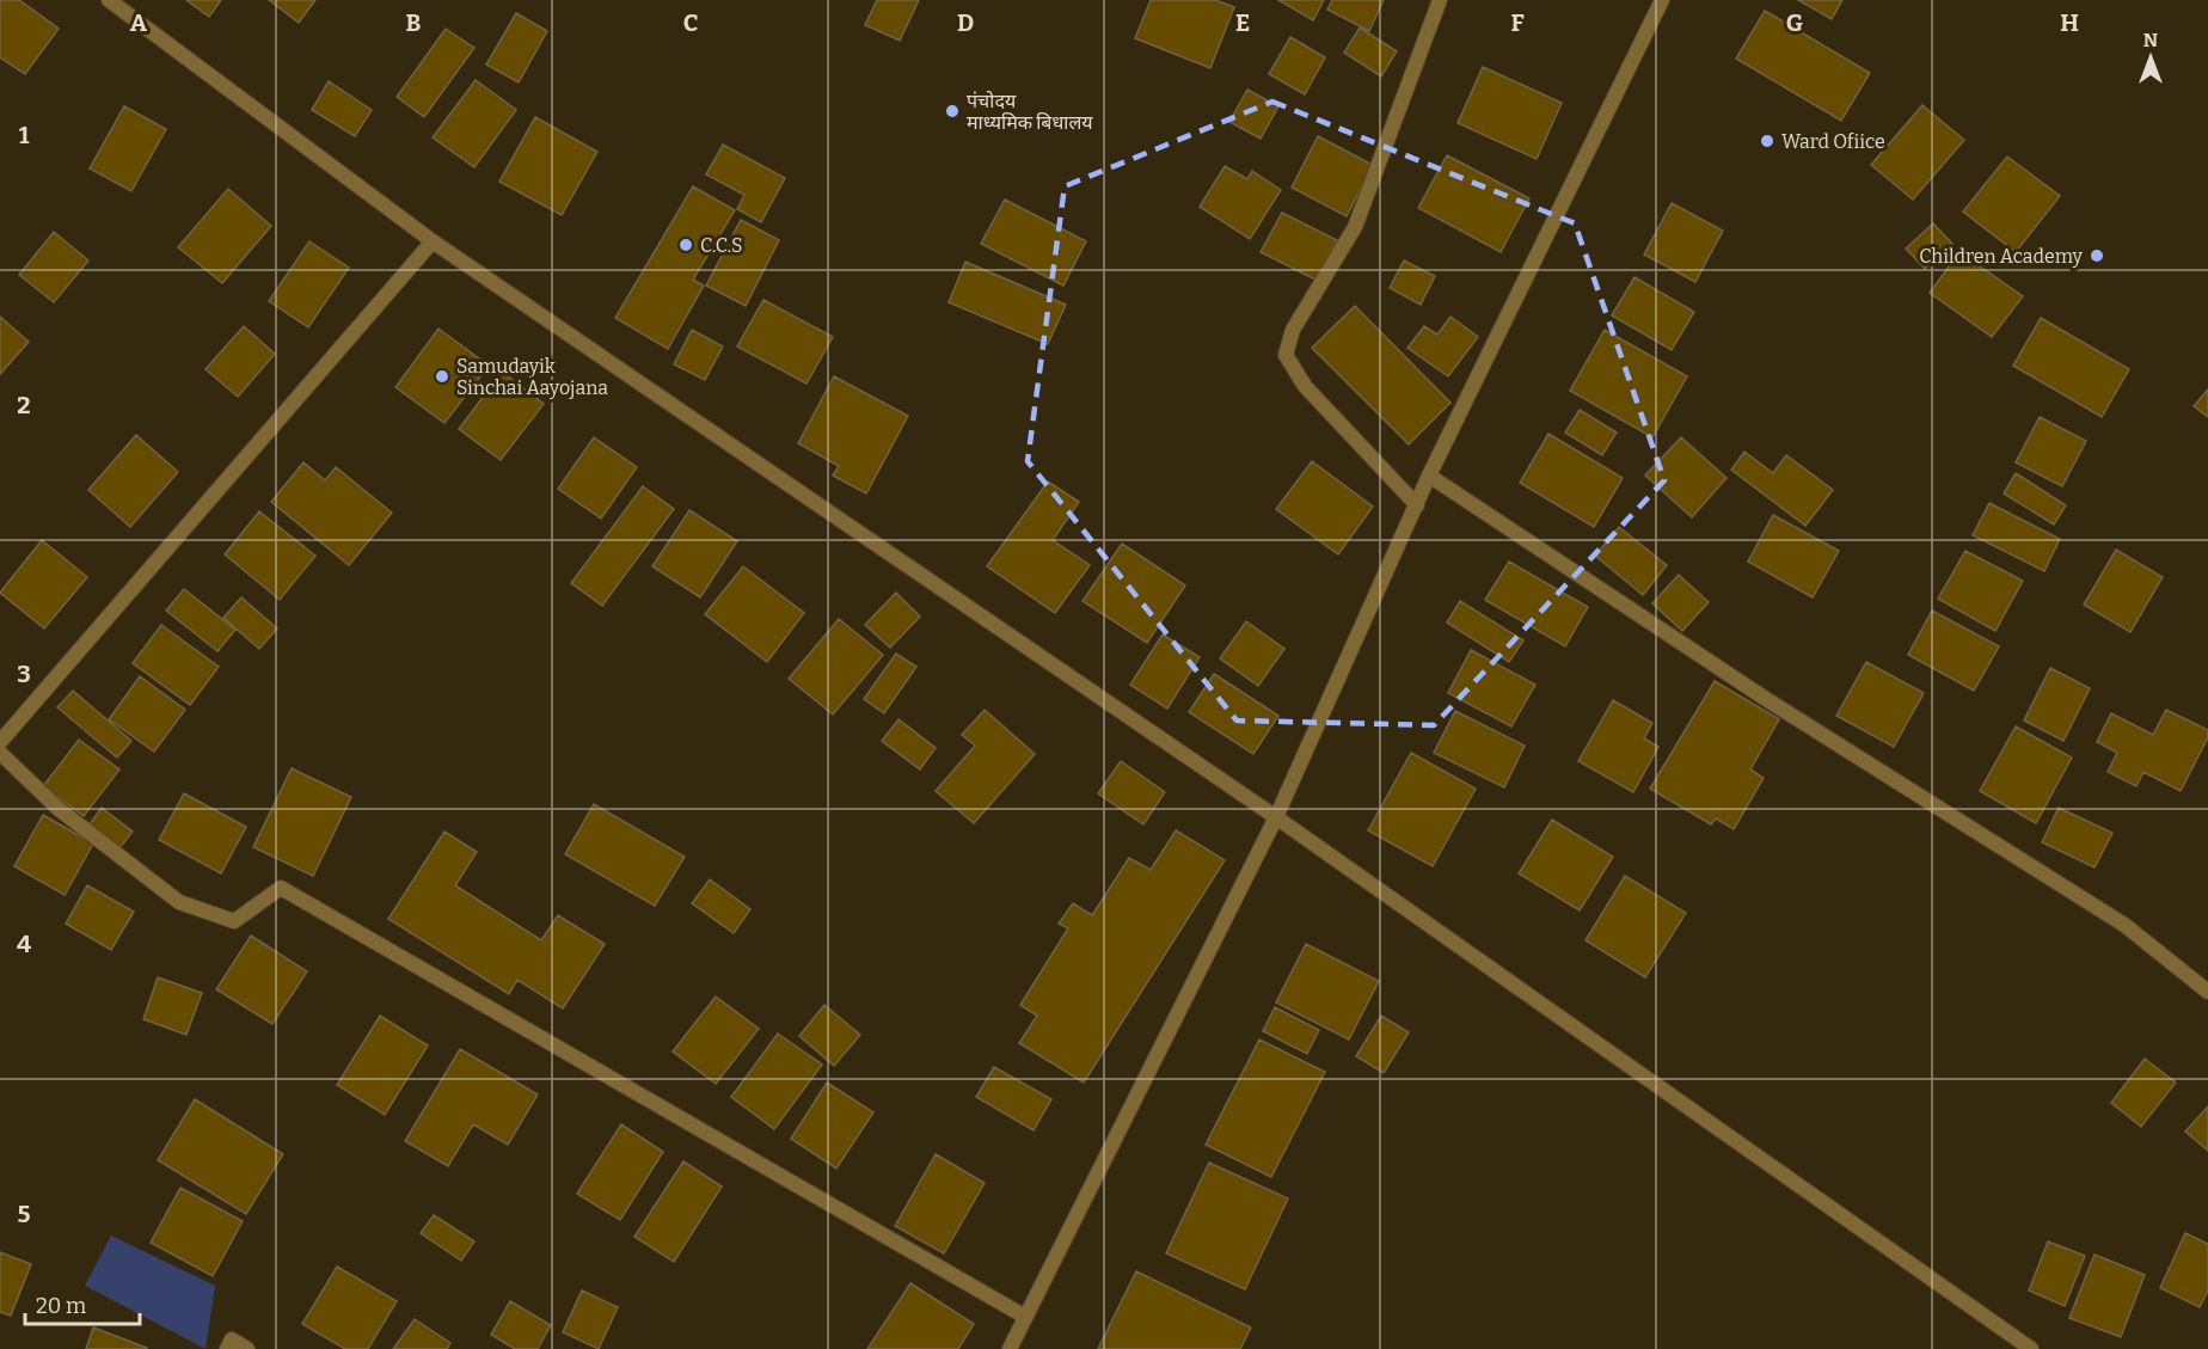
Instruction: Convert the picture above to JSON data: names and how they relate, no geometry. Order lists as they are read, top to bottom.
{
  "places": [
    "पंचोदय माध्यमिक बिधालय",
    "Ward Ofiice",
    "C.C.S",
    "Children Academy",
    "Samudayik Sinchai Aayojana"
  ],
  "scale_bar": "20 m",
  "north": "top",
  "grid": {
    "columns": [
      "A",
      "B",
      "C",
      "D",
      "E",
      "F",
      "G",
      "H"
    ],
    "rows": [
      "1",
      "2",
      "3",
      "4",
      "5"
    ]
  }
}
